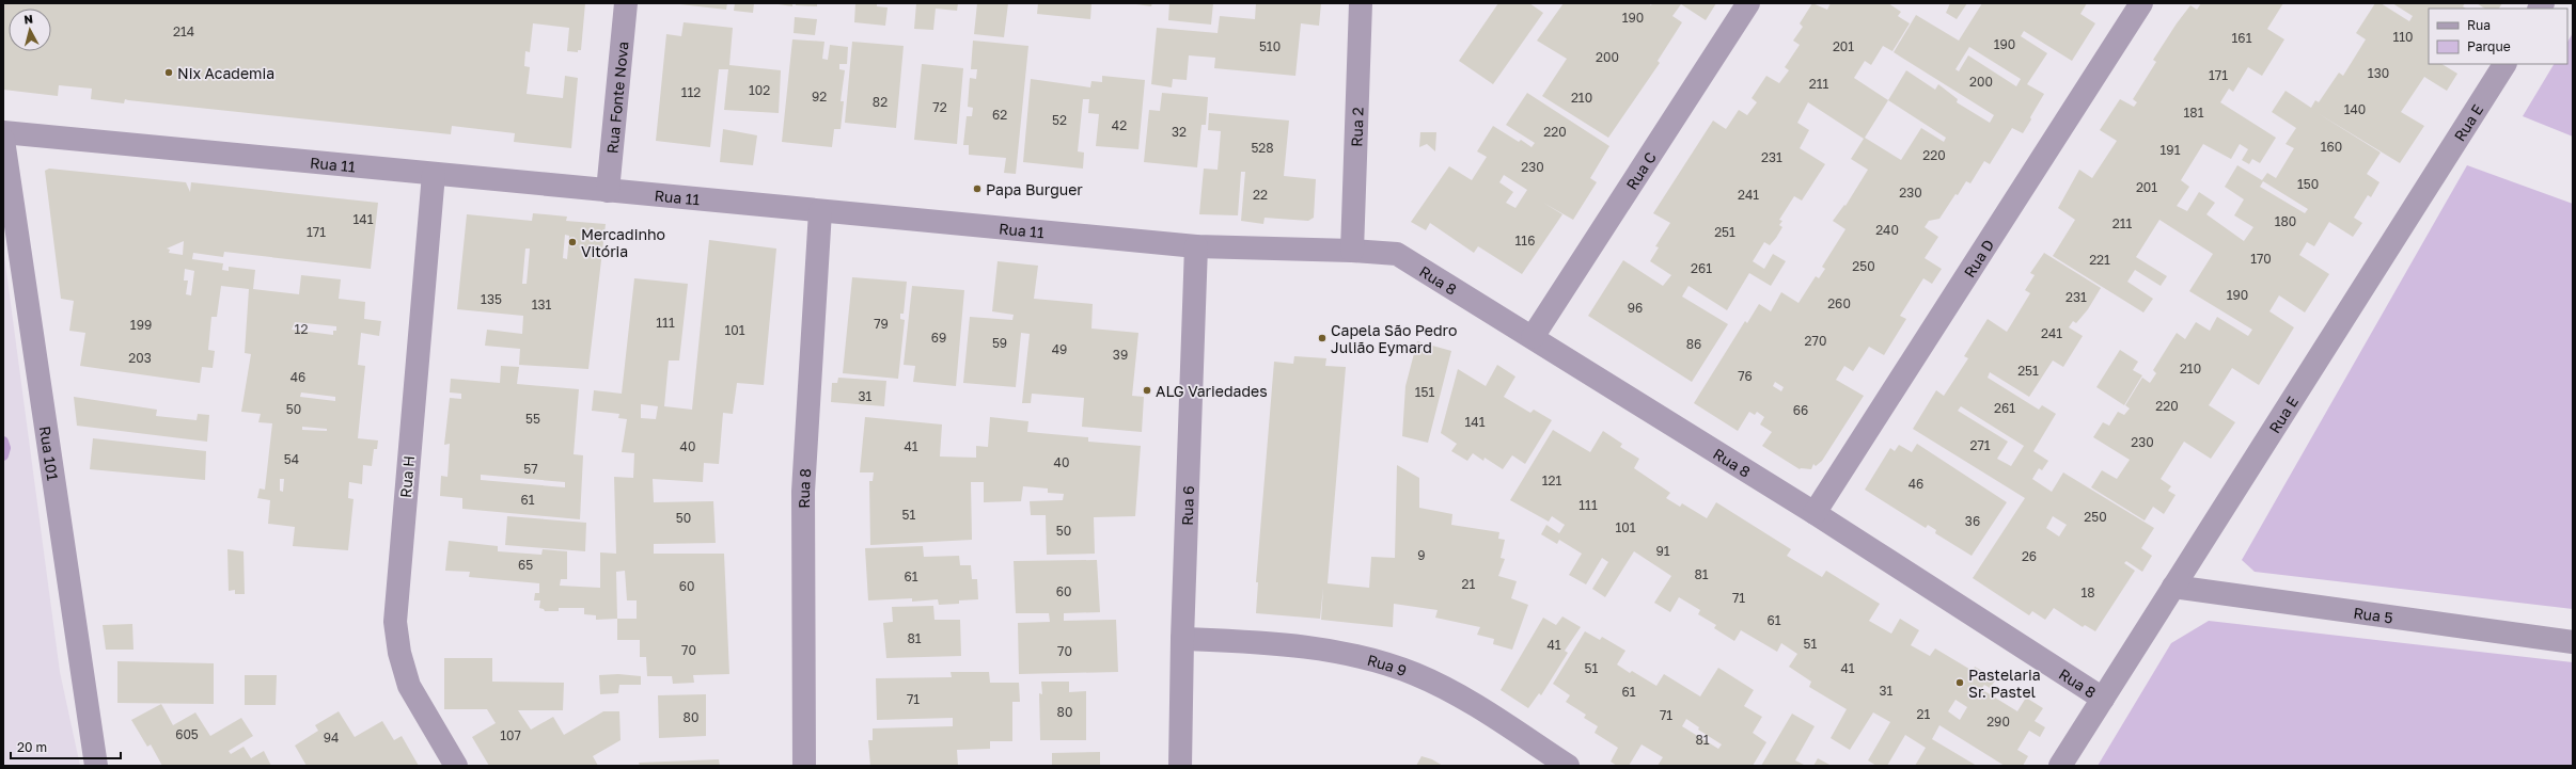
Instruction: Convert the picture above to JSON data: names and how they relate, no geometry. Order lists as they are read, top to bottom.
{
  "streets": {
    "street": [
      "Rua Fonte Nova",
      "Rua E",
      "Rua 2",
      "Rua 11",
      "Rua C",
      "Rua D",
      "Rua 8",
      "Rua 101",
      "Rua H",
      "Rua 6",
      "Rua 5",
      "Rua 9"
    ]
  },
  "crossings": [
    ["Rua Fonte Nova", "Rua 11"],
    ["Rua E", "Rua 8"],
    ["Rua E", "Rua 5"],
    ["Rua 2", "Rua 11"],
    ["Rua 2", "Rua 8"],
    ["Rua 11", "Rua 8"],
    ["Rua 11", "Rua H"],
    ["Rua 11", "Rua 6"],
    ["Rua C", "Rua 8"],
    ["Rua D", "Rua 8"],
    ["Rua 6", "Rua 9"]
  ],
  "places": [
    "Nix Academia",
    "Papa Burguer",
    "Mercadinho Vitória",
    "Capela São Pedro Julião Eymard",
    "ALG Variedades",
    "Pastelaria Sr. Pastel"
  ],
  "house_numbers": [
    "190",
    "214",
    "110",
    "161",
    "190",
    "510",
    "201",
    "200",
    "130",
    "171",
    "200",
    "211",
    "102",
    "112",
    "92",
    "210",
    "82",
    "72",
    "140",
    "181",
    "62",
    "52",
    "42",
    "32",
    "220",
    "160",
    "528",
    "191",
    "220",
    "231",
    "230",
    "150",
    "201",
    "230",
    "22",
    "241",
    "141",
    "180",
    "211",
    "240",
    "171",
    "251",
    "116",
    "170",
    "221",
    "250",
    "261",
    "190",
    "231",
    "135",
    "260",
    "131",
    "96",
    "111",
    "79",
    "199",
    "12",
    "101",
    "241",
    "69",
    "270",
    "59",
    "86",
    "49",
    "39",
    "203",
    "210",
    "251",
    "76",
    "46",
    "151",
    "31",
    "220",
    "261",
    "50",
    "66",
    "55",
    "141",
    "230",
    "271",
    "40",
    "41",
    "54",
    "40",
    "57",
    "121",
    "46",
    "61",
    "111",
    "51",
    "250",
    "50",
    "36",
    "101",
    "50",
    "91",
    "9",
    "26",
    "65",
    "81",
    "61",
    "21",
    "60",
    "60",
    "18",
    "71",
    "61",
    "81",
    "51",
    "41",
    "70",
    "70",
    "51",
    "41",
    "31",
    "61",
    "71",
    "80",
    "21",
    "71",
    "80",
    "290",
    "605",
    "107",
    "94",
    "81"
  ],
  "legend": ["Rua", "Parque"],
  "scale_bar": "20 m",
  "north": "top"
}
